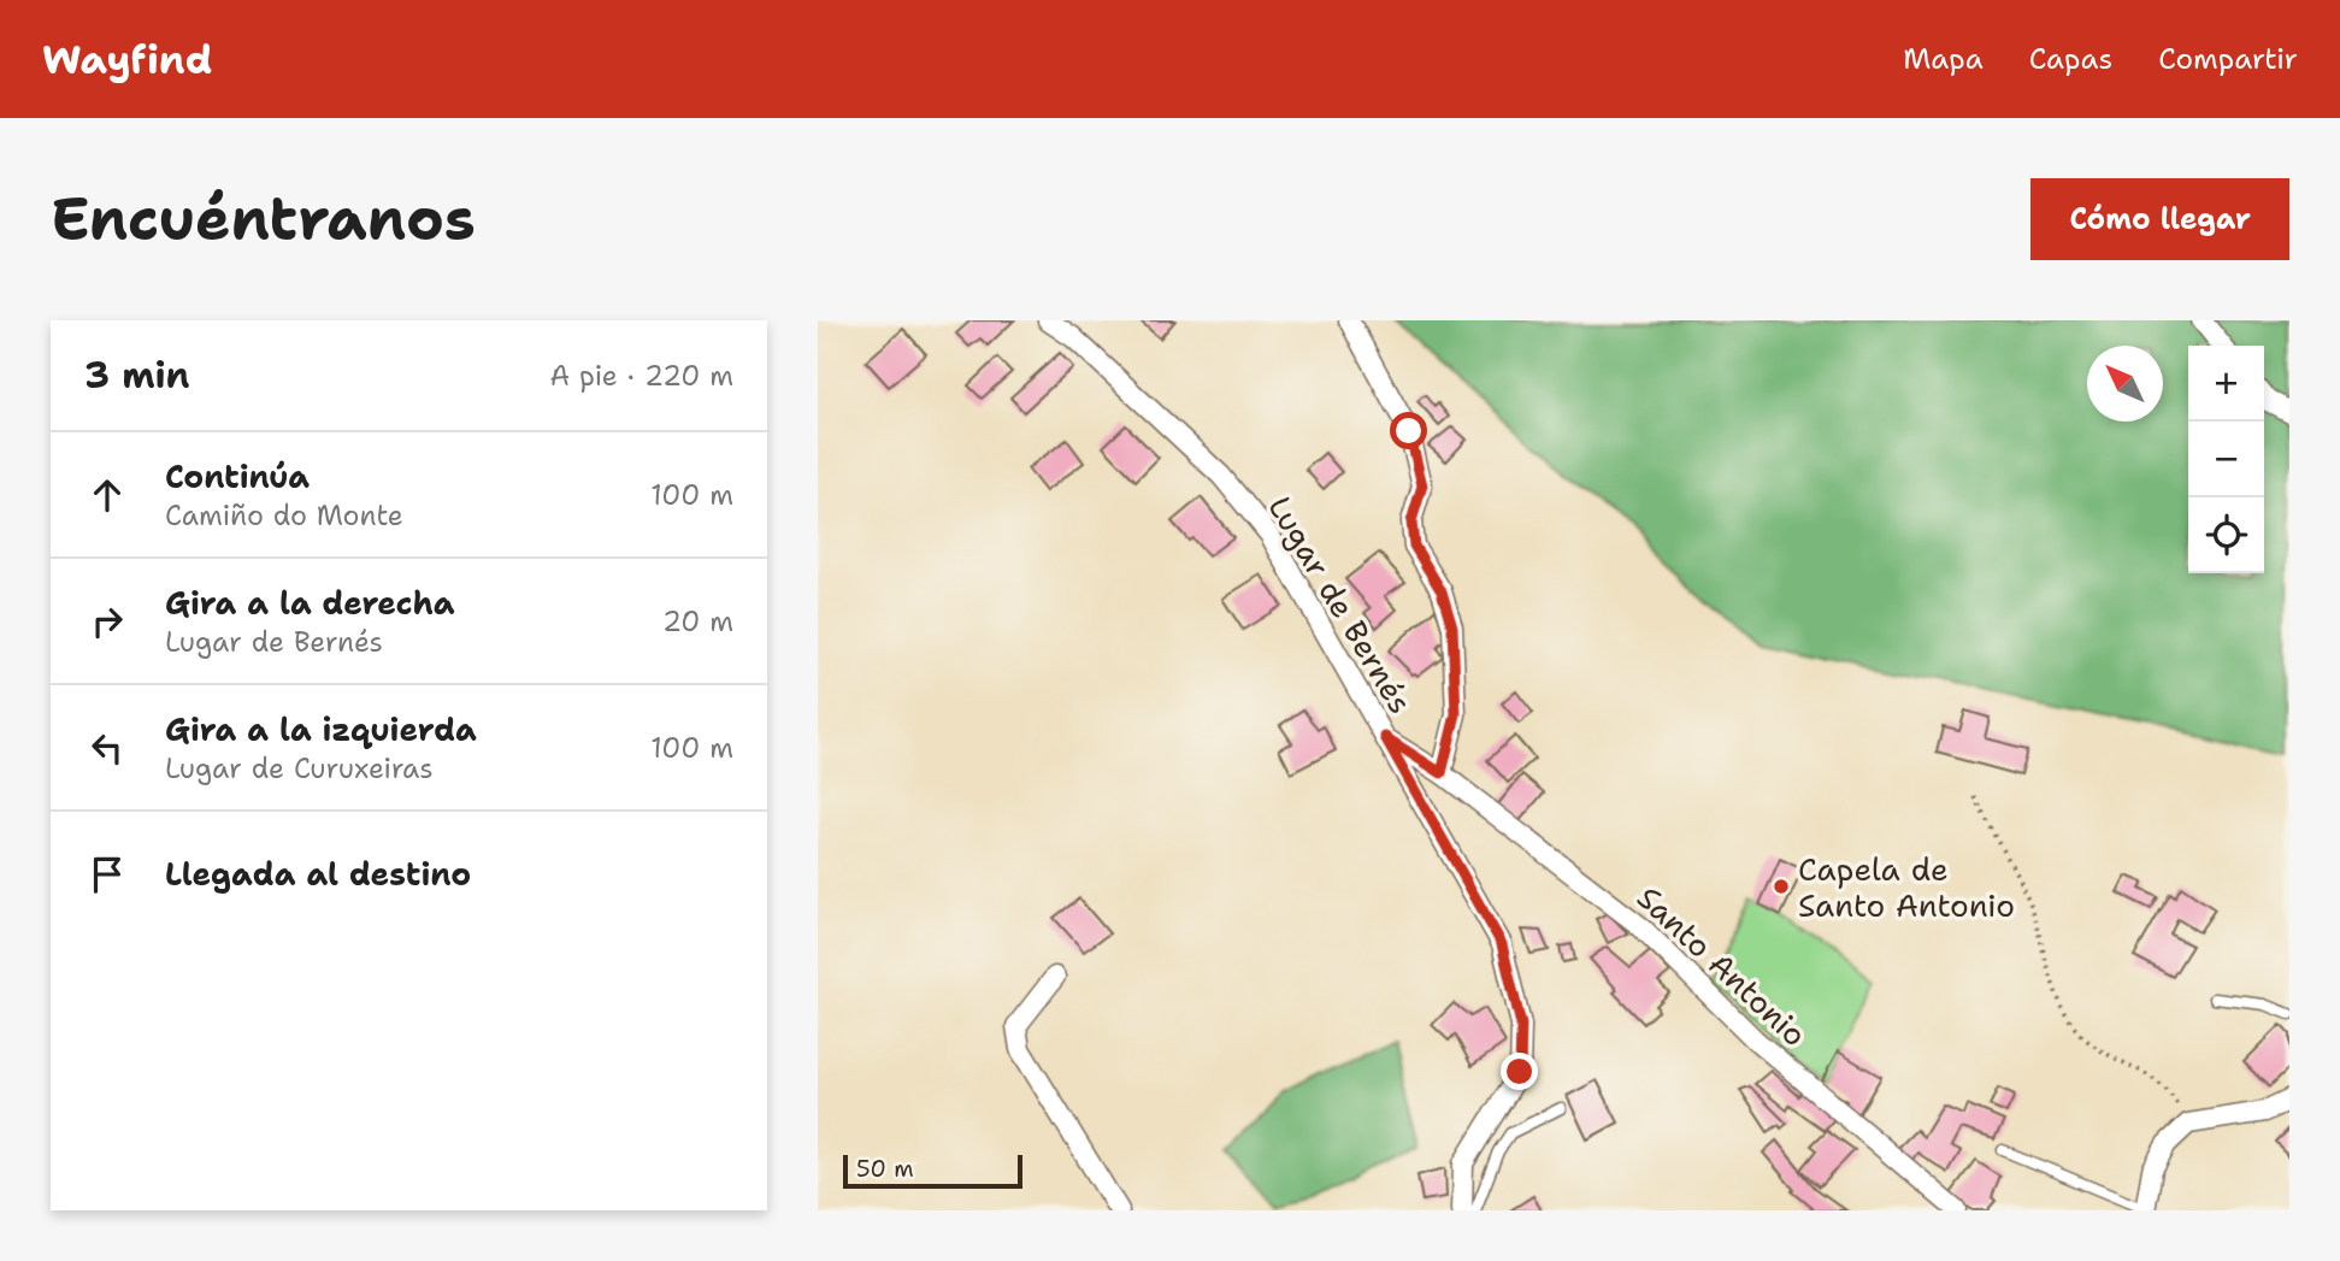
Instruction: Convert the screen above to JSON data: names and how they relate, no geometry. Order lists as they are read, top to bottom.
{
  "streets": {
    "street": ["Lugar de Bernés", "Santo Antonio"]
  },
  "crossings": [
    ["Lugar de Bernés", "Santo Antonio"]
  ],
  "places": ["Capela de Santo Antonio"],
  "scale_bar": "50 m",
  "north": "top left",
  "page": {
    "header": "Wayfind",
    "nav": ["Mapa", "Capas", "Compartir"],
    "buttons": "Cómo llegar",
    "title": "Encuéntranos",
    "heading": ["3 min", "A pie · 220 m"],
    "map_buttons": ["+", "−"],
    "list": [
      ["Continúa", "Camiño do Monte", "100 m"],
      ["Gira a la derecha", "Lugar de Bernés", "20 m"],
      ["Gira a la izquierda", "Lugar de Curuxeiras", "100 m"],
      "Llegada al destino"
    ],
    "scale": "50 m"
  }
}
